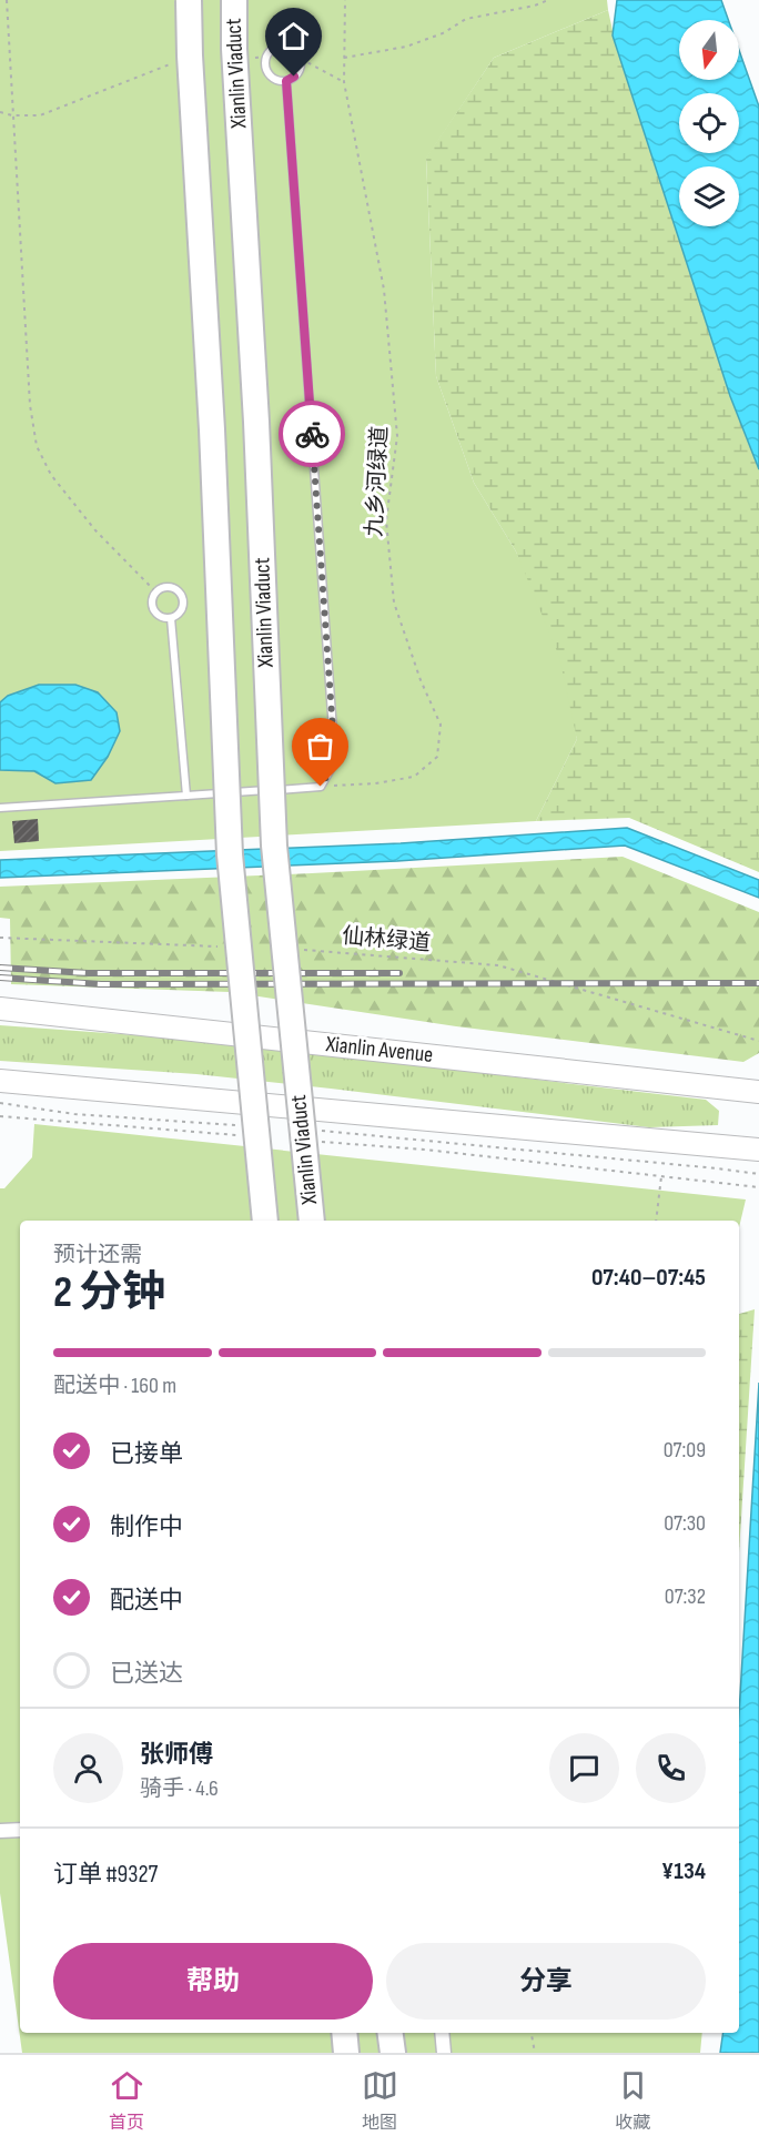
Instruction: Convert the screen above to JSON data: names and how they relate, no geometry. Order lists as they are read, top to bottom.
{
  "streets": {
    "highway": ["Xianlin Viaduct"],
    "main road": ["Xianlin Avenue"],
    "path": ["九乡河绿道", "仙林绿道"]
  },
  "north": "bottom",
  "page": {
    "heading": ["2 分钟", "预计还需", "07:40–07:45"],
    "panel": [
      "张师傅",
      "骑手 · 4.6",
      "订单 #9327",
      "¥134"
    ],
    "bar": "配送中 · 160 m",
    "list": [
      ["已接单", "07:09"],
      ["制作中", "07:30"],
      ["配送中", "07:32"],
      "已送达"
    ],
    "buttons": ["帮助", "分享"],
    "tabs": ["首页", "地图", "收藏"]
  }
}
